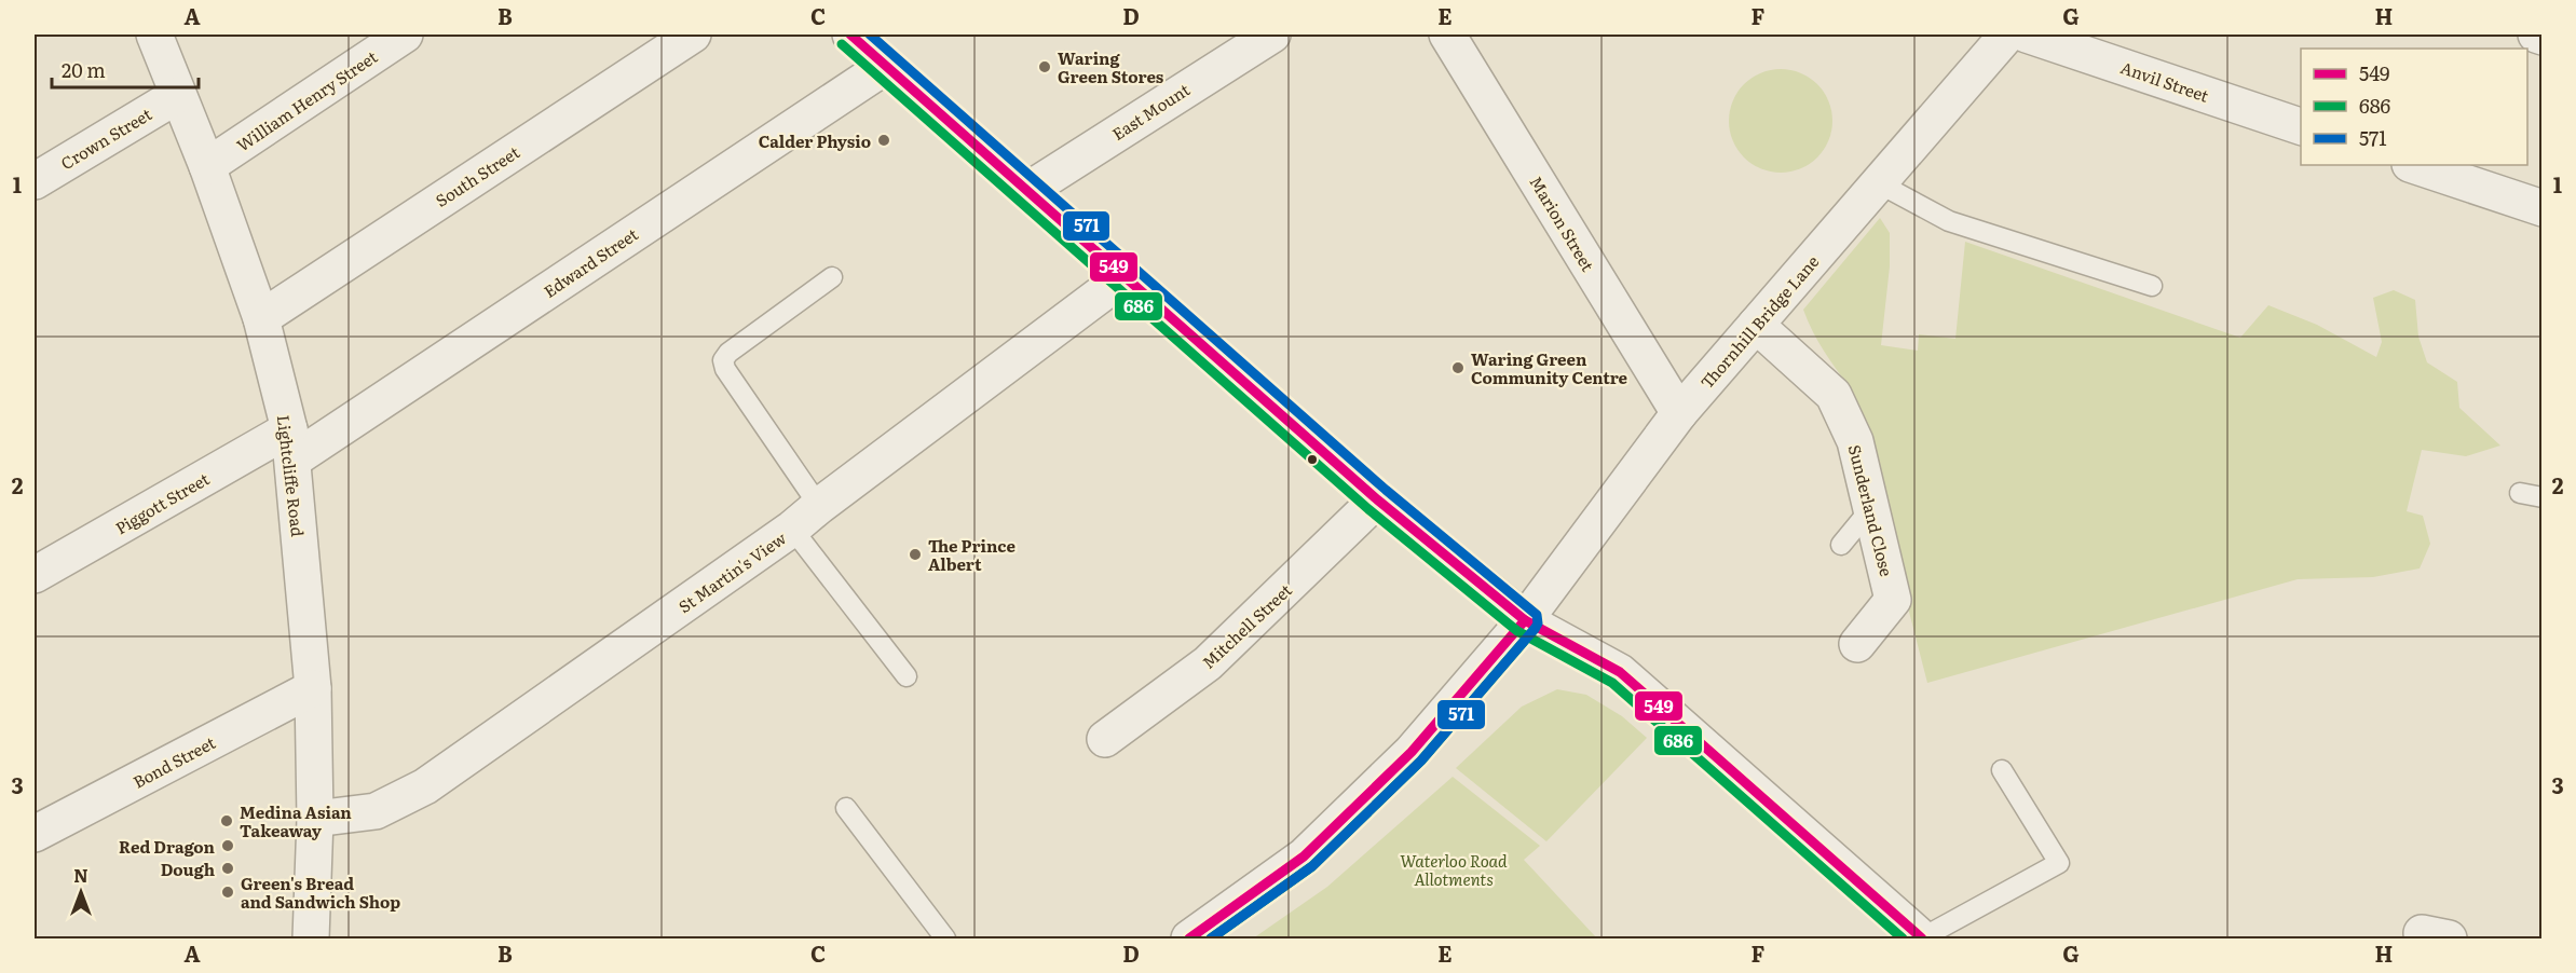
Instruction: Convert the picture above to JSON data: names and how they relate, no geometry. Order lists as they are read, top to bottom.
{
  "streets": {
    "street": [
      "Anvil Street",
      "William Henry Street",
      "East Mount",
      "Crown Street",
      "South Street",
      "Marion Street",
      "Edward Street",
      "Thornhill Bridge Lane",
      "Lightcliffe Road",
      "Piggott Street",
      "Sunderland Close",
      "St Martin's View",
      "Mitchell Street",
      "Bond Street"
    ]
  },
  "crossings": [
    ["William Henry Street", "Lightcliffe Road"],
    ["Crown Street", "Lightcliffe Road"],
    ["South Street", "Lightcliffe Road"],
    ["Marion Street", "Thornhill Bridge Lane"],
    ["Edward Street", "Lightcliffe Road"],
    ["Edward Street", "Piggott Street"],
    ["Thornhill Bridge Lane", "Sunderland Close"],
    ["Lightcliffe Road", "Piggott Street"],
    ["Lightcliffe Road", "St Martin's View"],
    ["Lightcliffe Road", "Bond Street"]
  ],
  "parks": ["Waterloo Road Allotments"],
  "places": [
    "Waring Green Stores",
    "Calder Physio",
    "Waring Green Community Centre",
    "The Prince Albert",
    "Medina Asian Takeaway",
    "Red Dragon",
    "Dough",
    "Green's Bread and Sandwich Shop"
  ],
  "lines": ["transit line 549", "transit line 571", "transit line 686"],
  "legend": ["549", "686", "571"],
  "scale_bar": "20 m",
  "north": "top",
  "grid": {
    "columns": [
      "A",
      "B",
      "C",
      "D",
      "E",
      "F",
      "G",
      "H"
    ],
    "rows": ["1", "2", "3"]
  }
}
